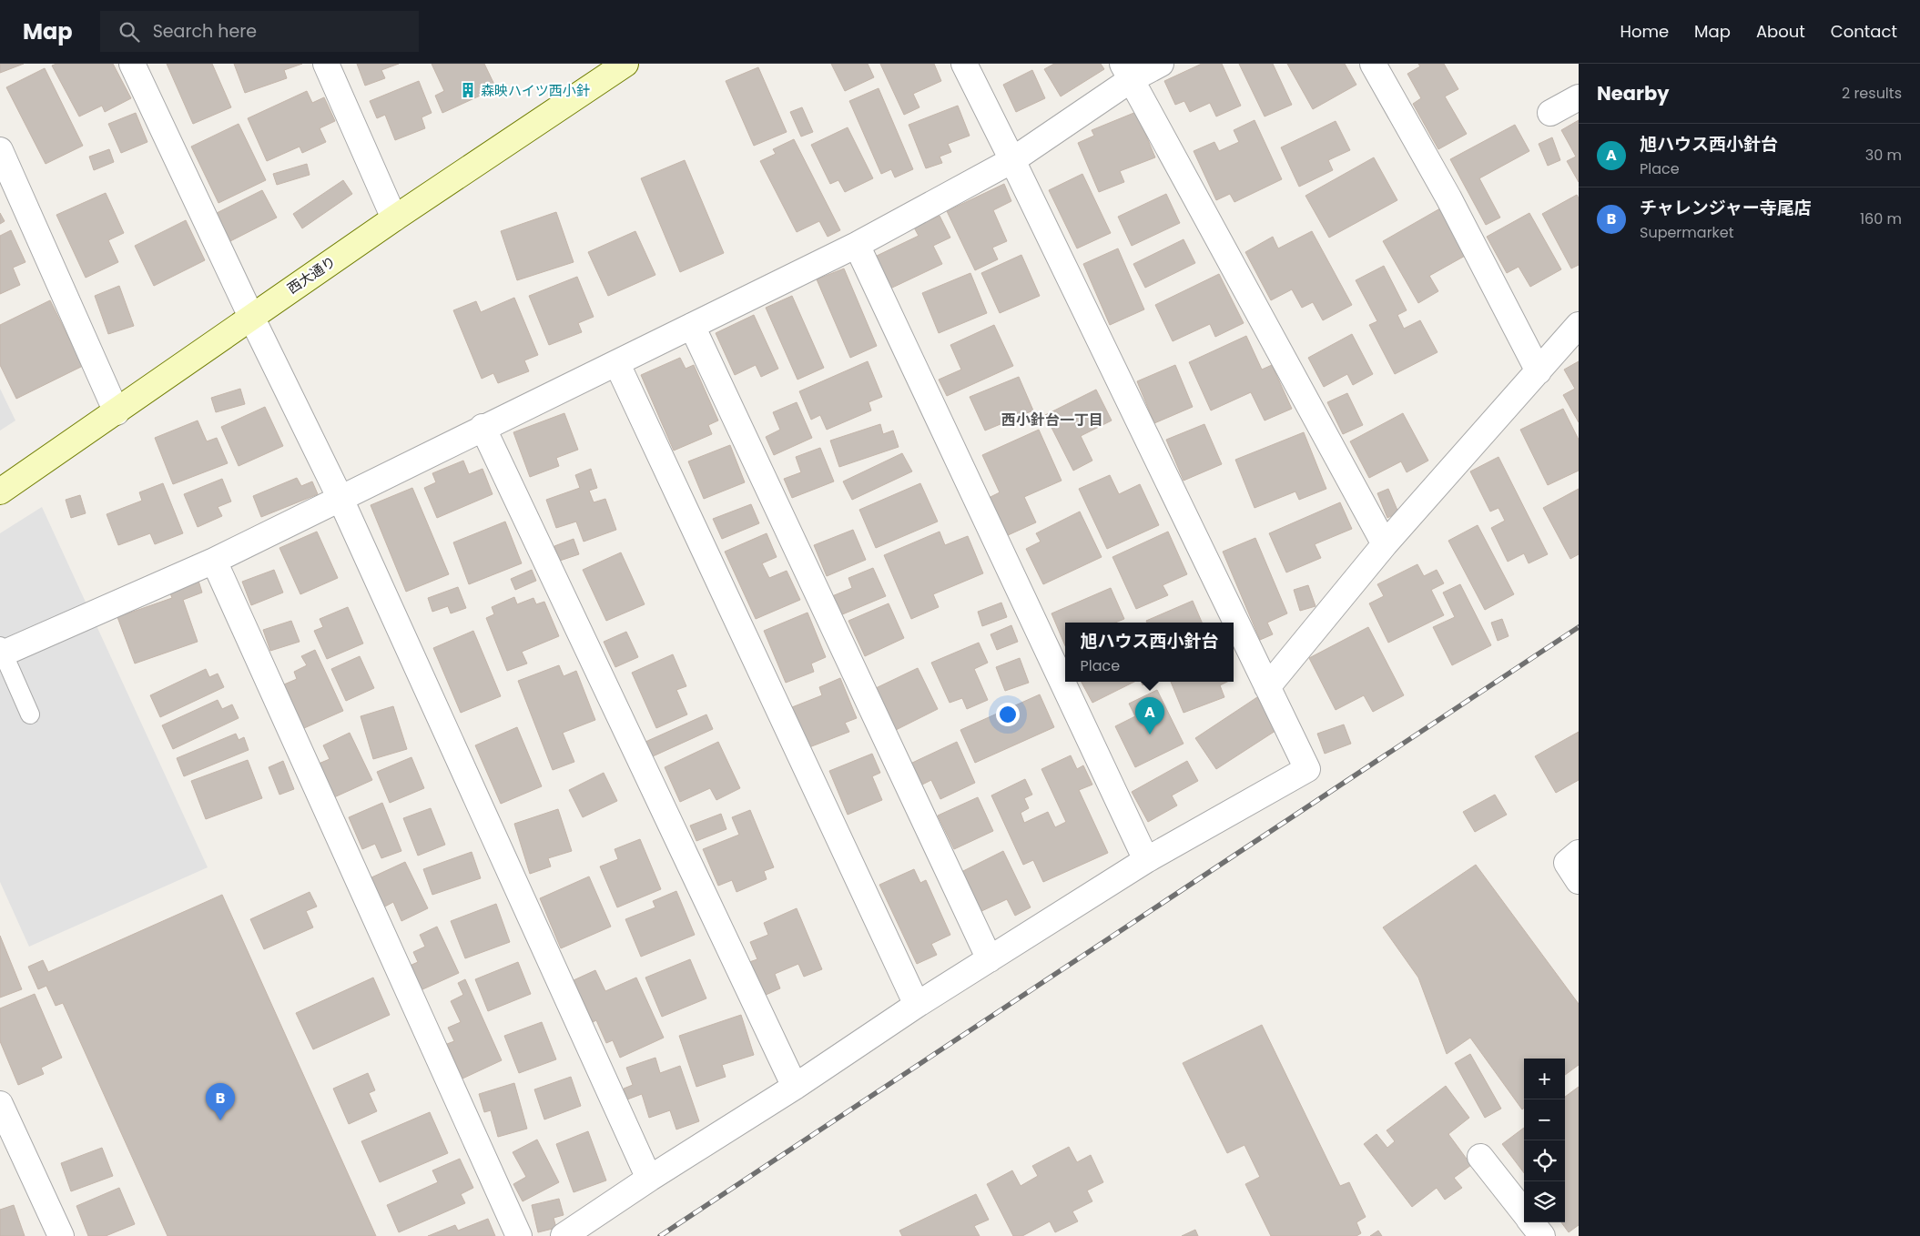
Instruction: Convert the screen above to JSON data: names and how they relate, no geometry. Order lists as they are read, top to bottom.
{
  "streets": {
    "street": ["西大通り"]
  },
  "districts": ["西小針台一丁目"],
  "places": {
    "building": ["森映ハイツ西小針"]
  },
  "page": {
    "header": "Map",
    "search": "Search here",
    "nav": [
      "Home",
      "Map",
      "About",
      "Contact"
    ],
    "heading": ["Nearby", "2 results"],
    "list": [
      {
        "mark": "A",
        "name": "旭ハウス西小針台",
        "note": "Place",
        "value": "30 m"
      },
      {
        "mark": "B",
        "name": "チャレンジャー寺尾店",
        "note": "Supermarket",
        "value": "160 m"
      }
    ],
    "popup": ["旭ハウス西小針台", "Place"],
    "pins": ["A", "B"],
    "map_buttons": ["+", "−"]
  }
}
